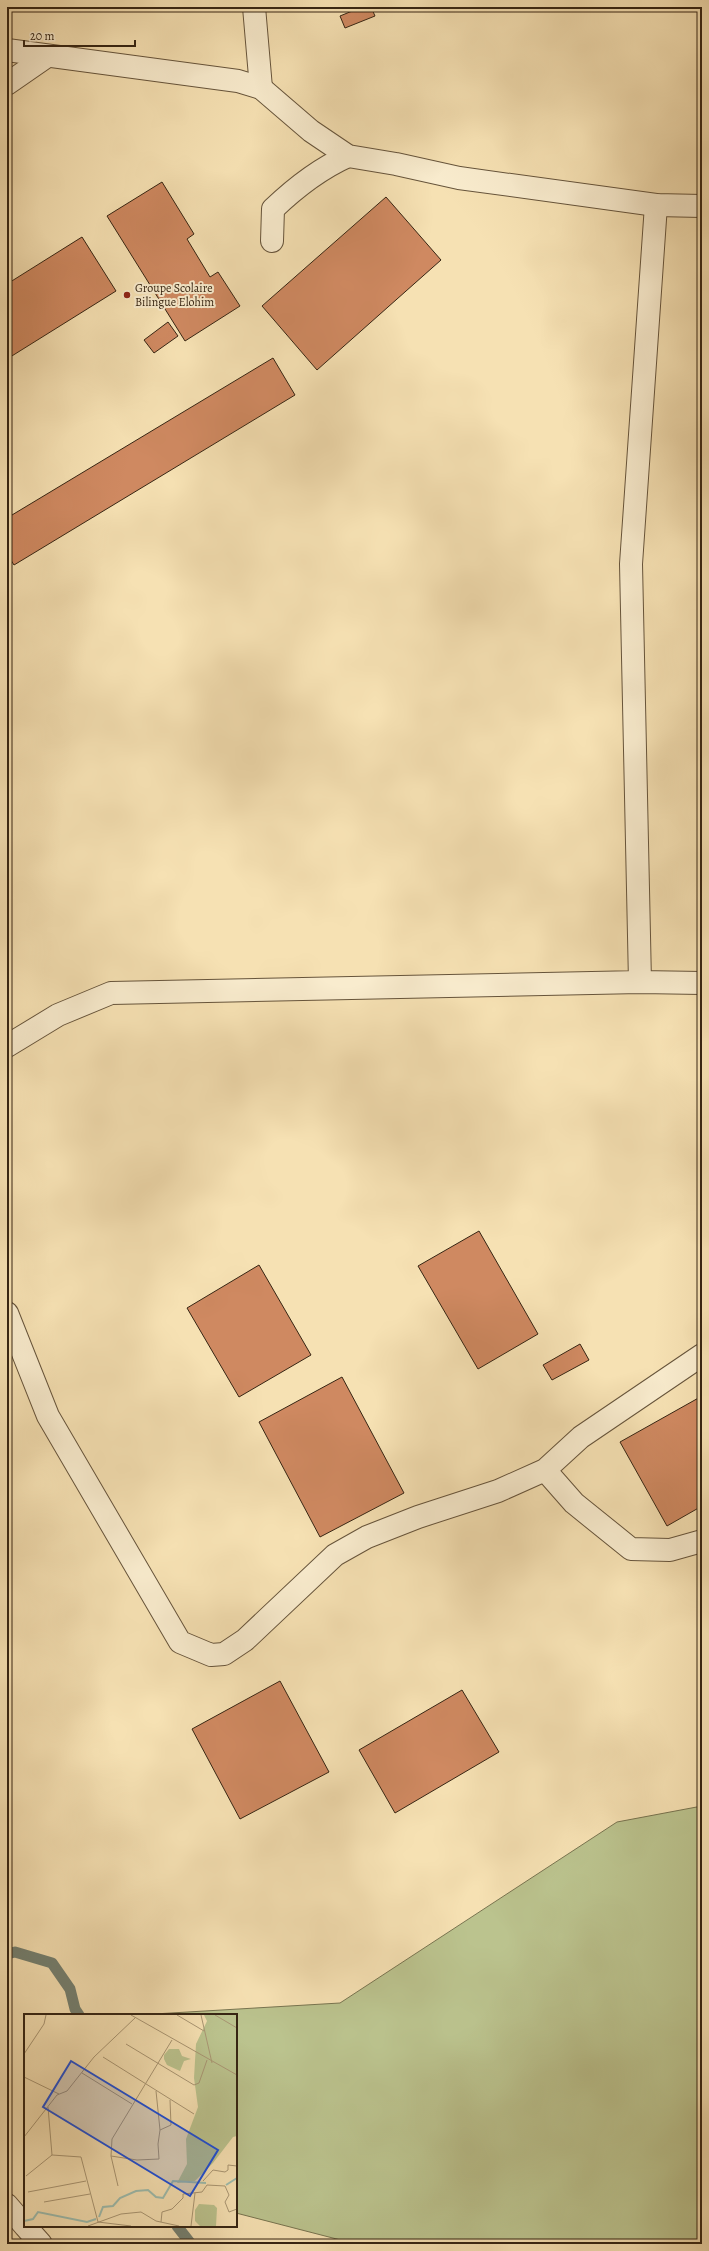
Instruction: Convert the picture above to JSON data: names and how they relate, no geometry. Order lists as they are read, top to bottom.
{
  "places": ["Groupe Scolaire Bilingue Elohim"],
  "scale_bar": "20 m"
}
